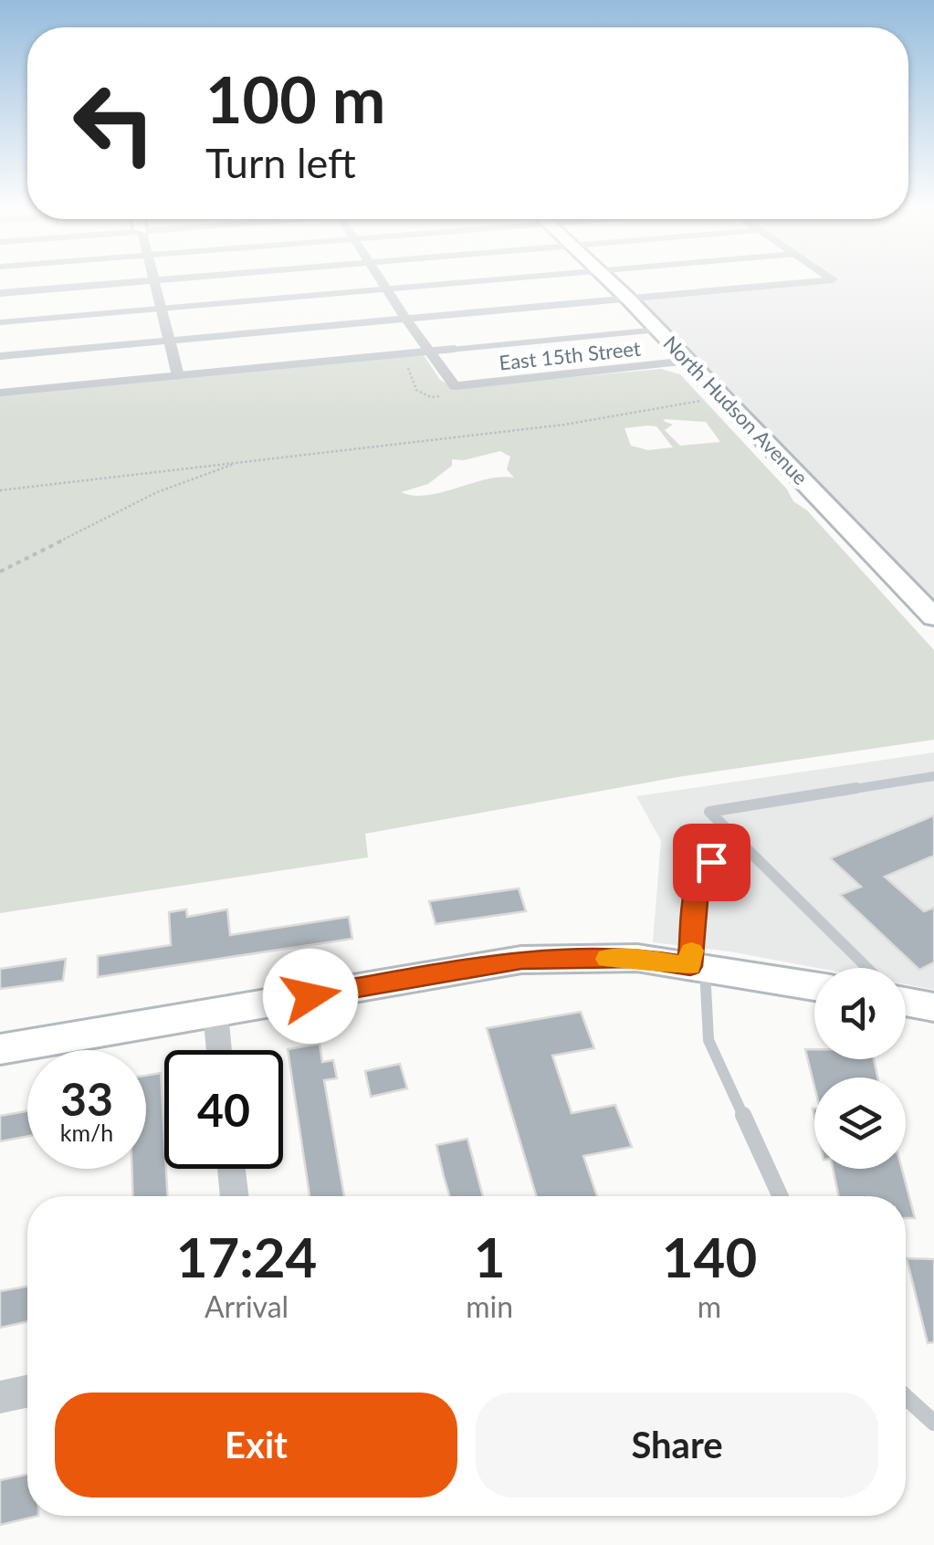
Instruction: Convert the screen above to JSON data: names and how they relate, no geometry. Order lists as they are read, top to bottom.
{
  "streets": {
    "main road": ["North Hudson Avenue"],
    "street": ["East 15th Street"]
  },
  "crossings": [
    ["East 15th Street", "North Hudson Avenue"]
  ],
  "page": {
    "turn": ["100 m", "Turn left"],
    "speed": "33 km/h",
    "limit": "40",
    "eta": [
      "17:24",
      "Arrival",
      "1",
      "min",
      "140",
      "m"
    ],
    "buttons": ["Exit", "Share"]
  }
}
